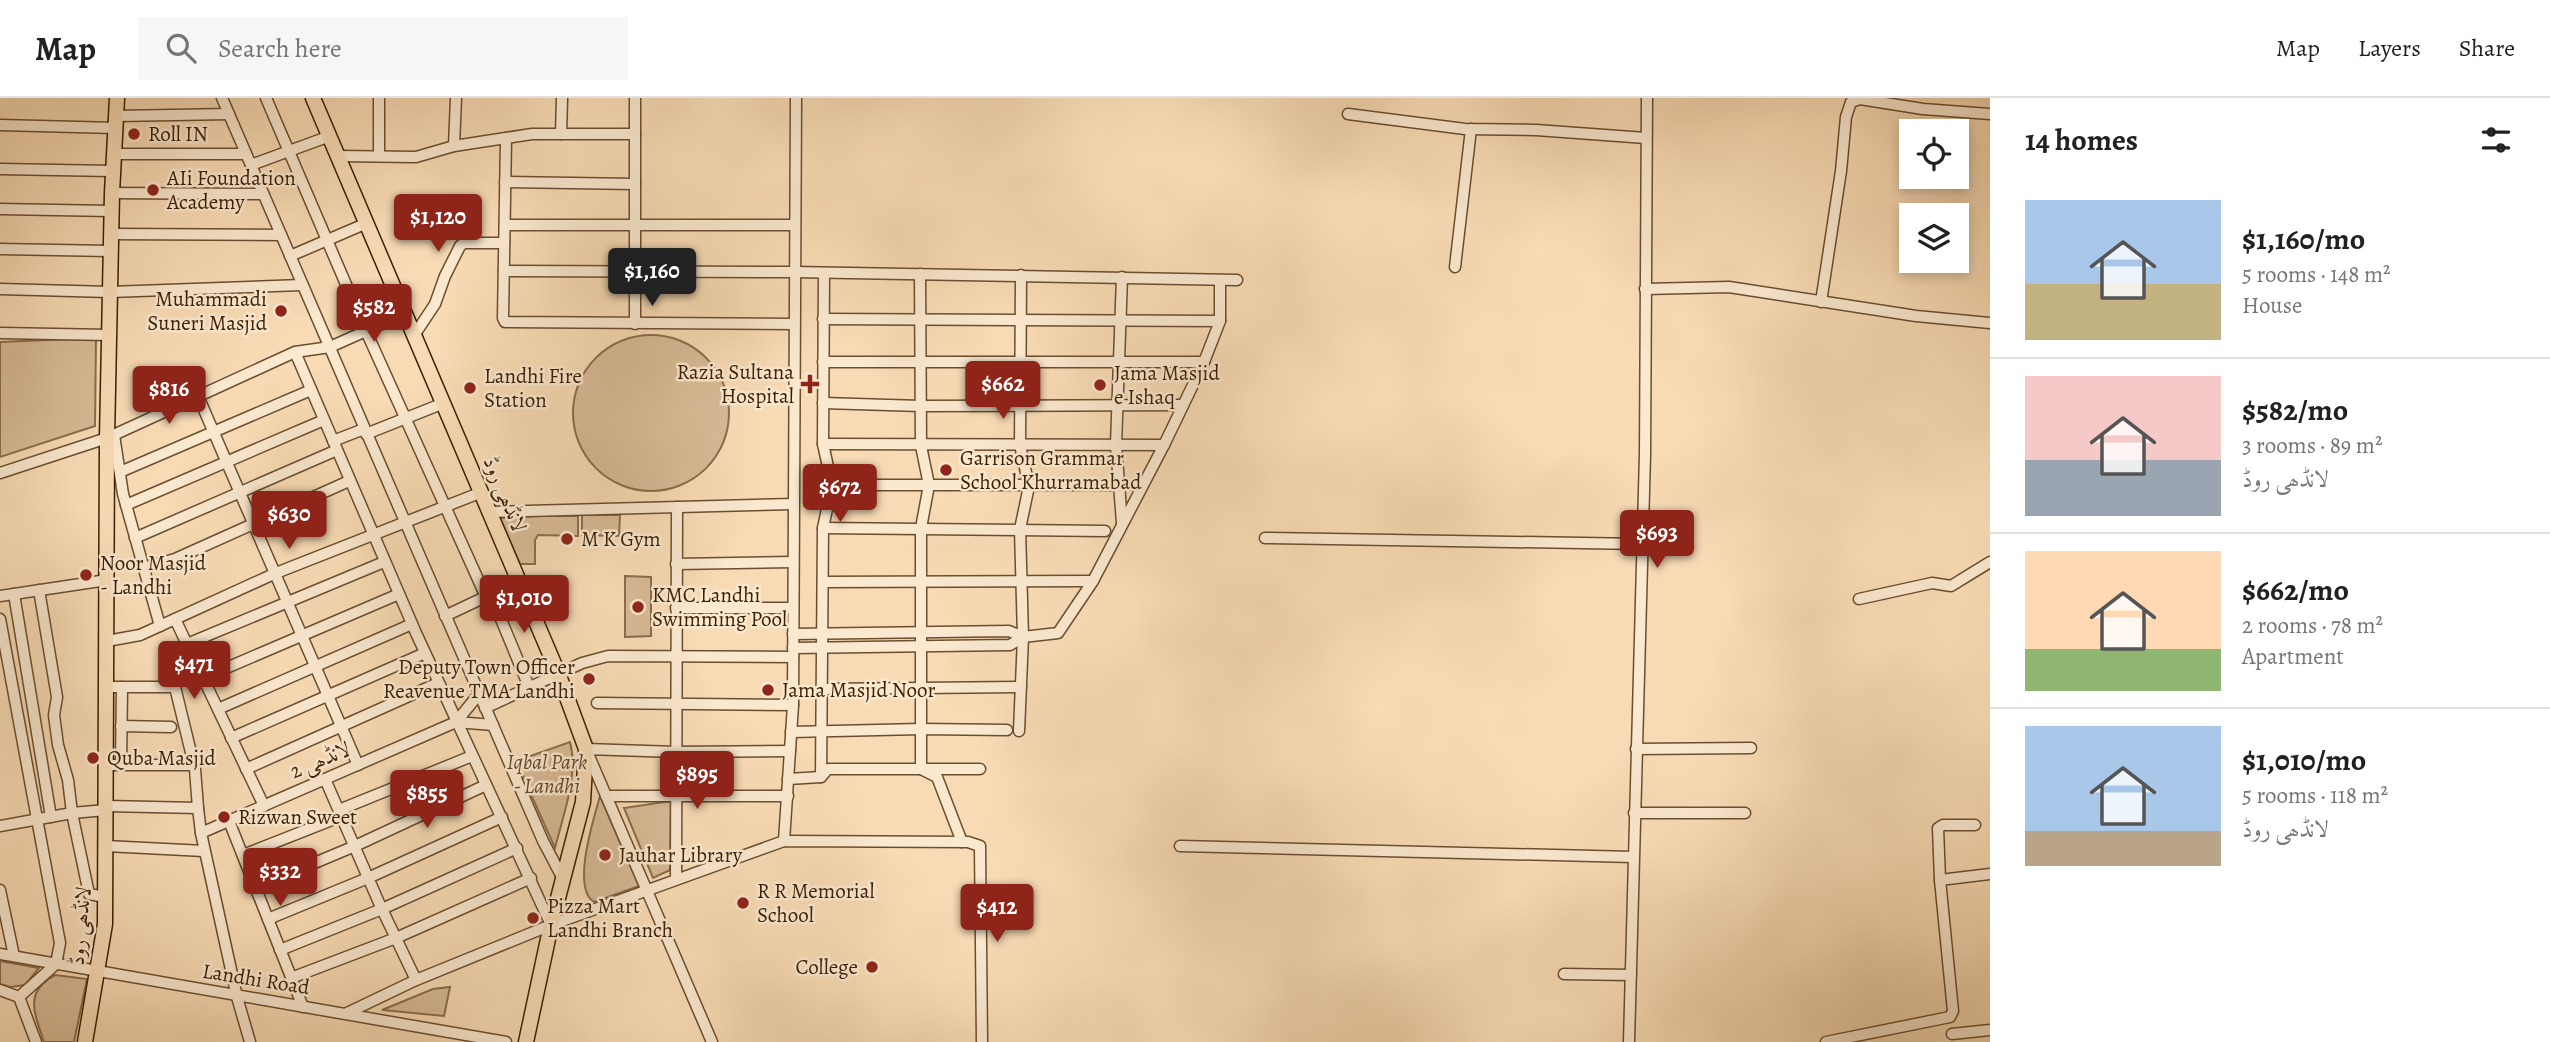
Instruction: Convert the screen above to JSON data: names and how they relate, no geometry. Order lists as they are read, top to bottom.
{
  "streets": {
    "main road": ["لانڈھی روڈ"],
    "street": ["لانڈھی 2", "Landhi Road"]
  },
  "crossings": [
    ["لانڈھی روڈ", "Landhi Road"]
  ],
  "parks": ["Iqbal Park - Landhi"],
  "places": {
    "other": [
      "Roll IN",
      "AIi Foundation Academy",
      "Muhammadi Suneri Masjid",
      "Jama Masjid e Ishaq",
      "Landhi Fire Station",
      "Garrison Grammar School Khurramabad",
      "M K Gym",
      "Noor Masjid - Landhi",
      "KMC Landhi Swimming Pool",
      "Deputy Town Officer Reavenue TMA Landhi",
      "Jama Masjid Noor",
      "Quba Masjid",
      "Rizwan Sweet",
      "Jauhar Library",
      "R R Memorial School",
      "Pizza Mart Landhi Branch",
      "College"
    ],
    "health": ["Razia Sultana Hospital"]
  },
  "page": {
    "header": "Map",
    "search": "Search here",
    "nav": ["Map", "Layers", "Share"],
    "heading": "14 homes",
    "list": [
      {
        "name": "$1,160/mo",
        "note": "5 rooms · 148 m² · House"
      },
      {
        "name": "$582/mo",
        "note": "3 rooms · 89 m² · لانڈھی روڈ"
      },
      {
        "name": "$662/mo",
        "note": "2 rooms · 78 m² · Apartment"
      },
      {
        "name": "$1,010/mo",
        "note": "5 rooms · 118 m² · لانڈھی روڈ"
      }
    ],
    "price": [
      "$1,120",
      "$1,160",
      "$582",
      "$662",
      "$816",
      "$672",
      "$630",
      "$693",
      "$1,010",
      "$471",
      "$895",
      "$855",
      "$332",
      "$412"
    ]
  }
}
